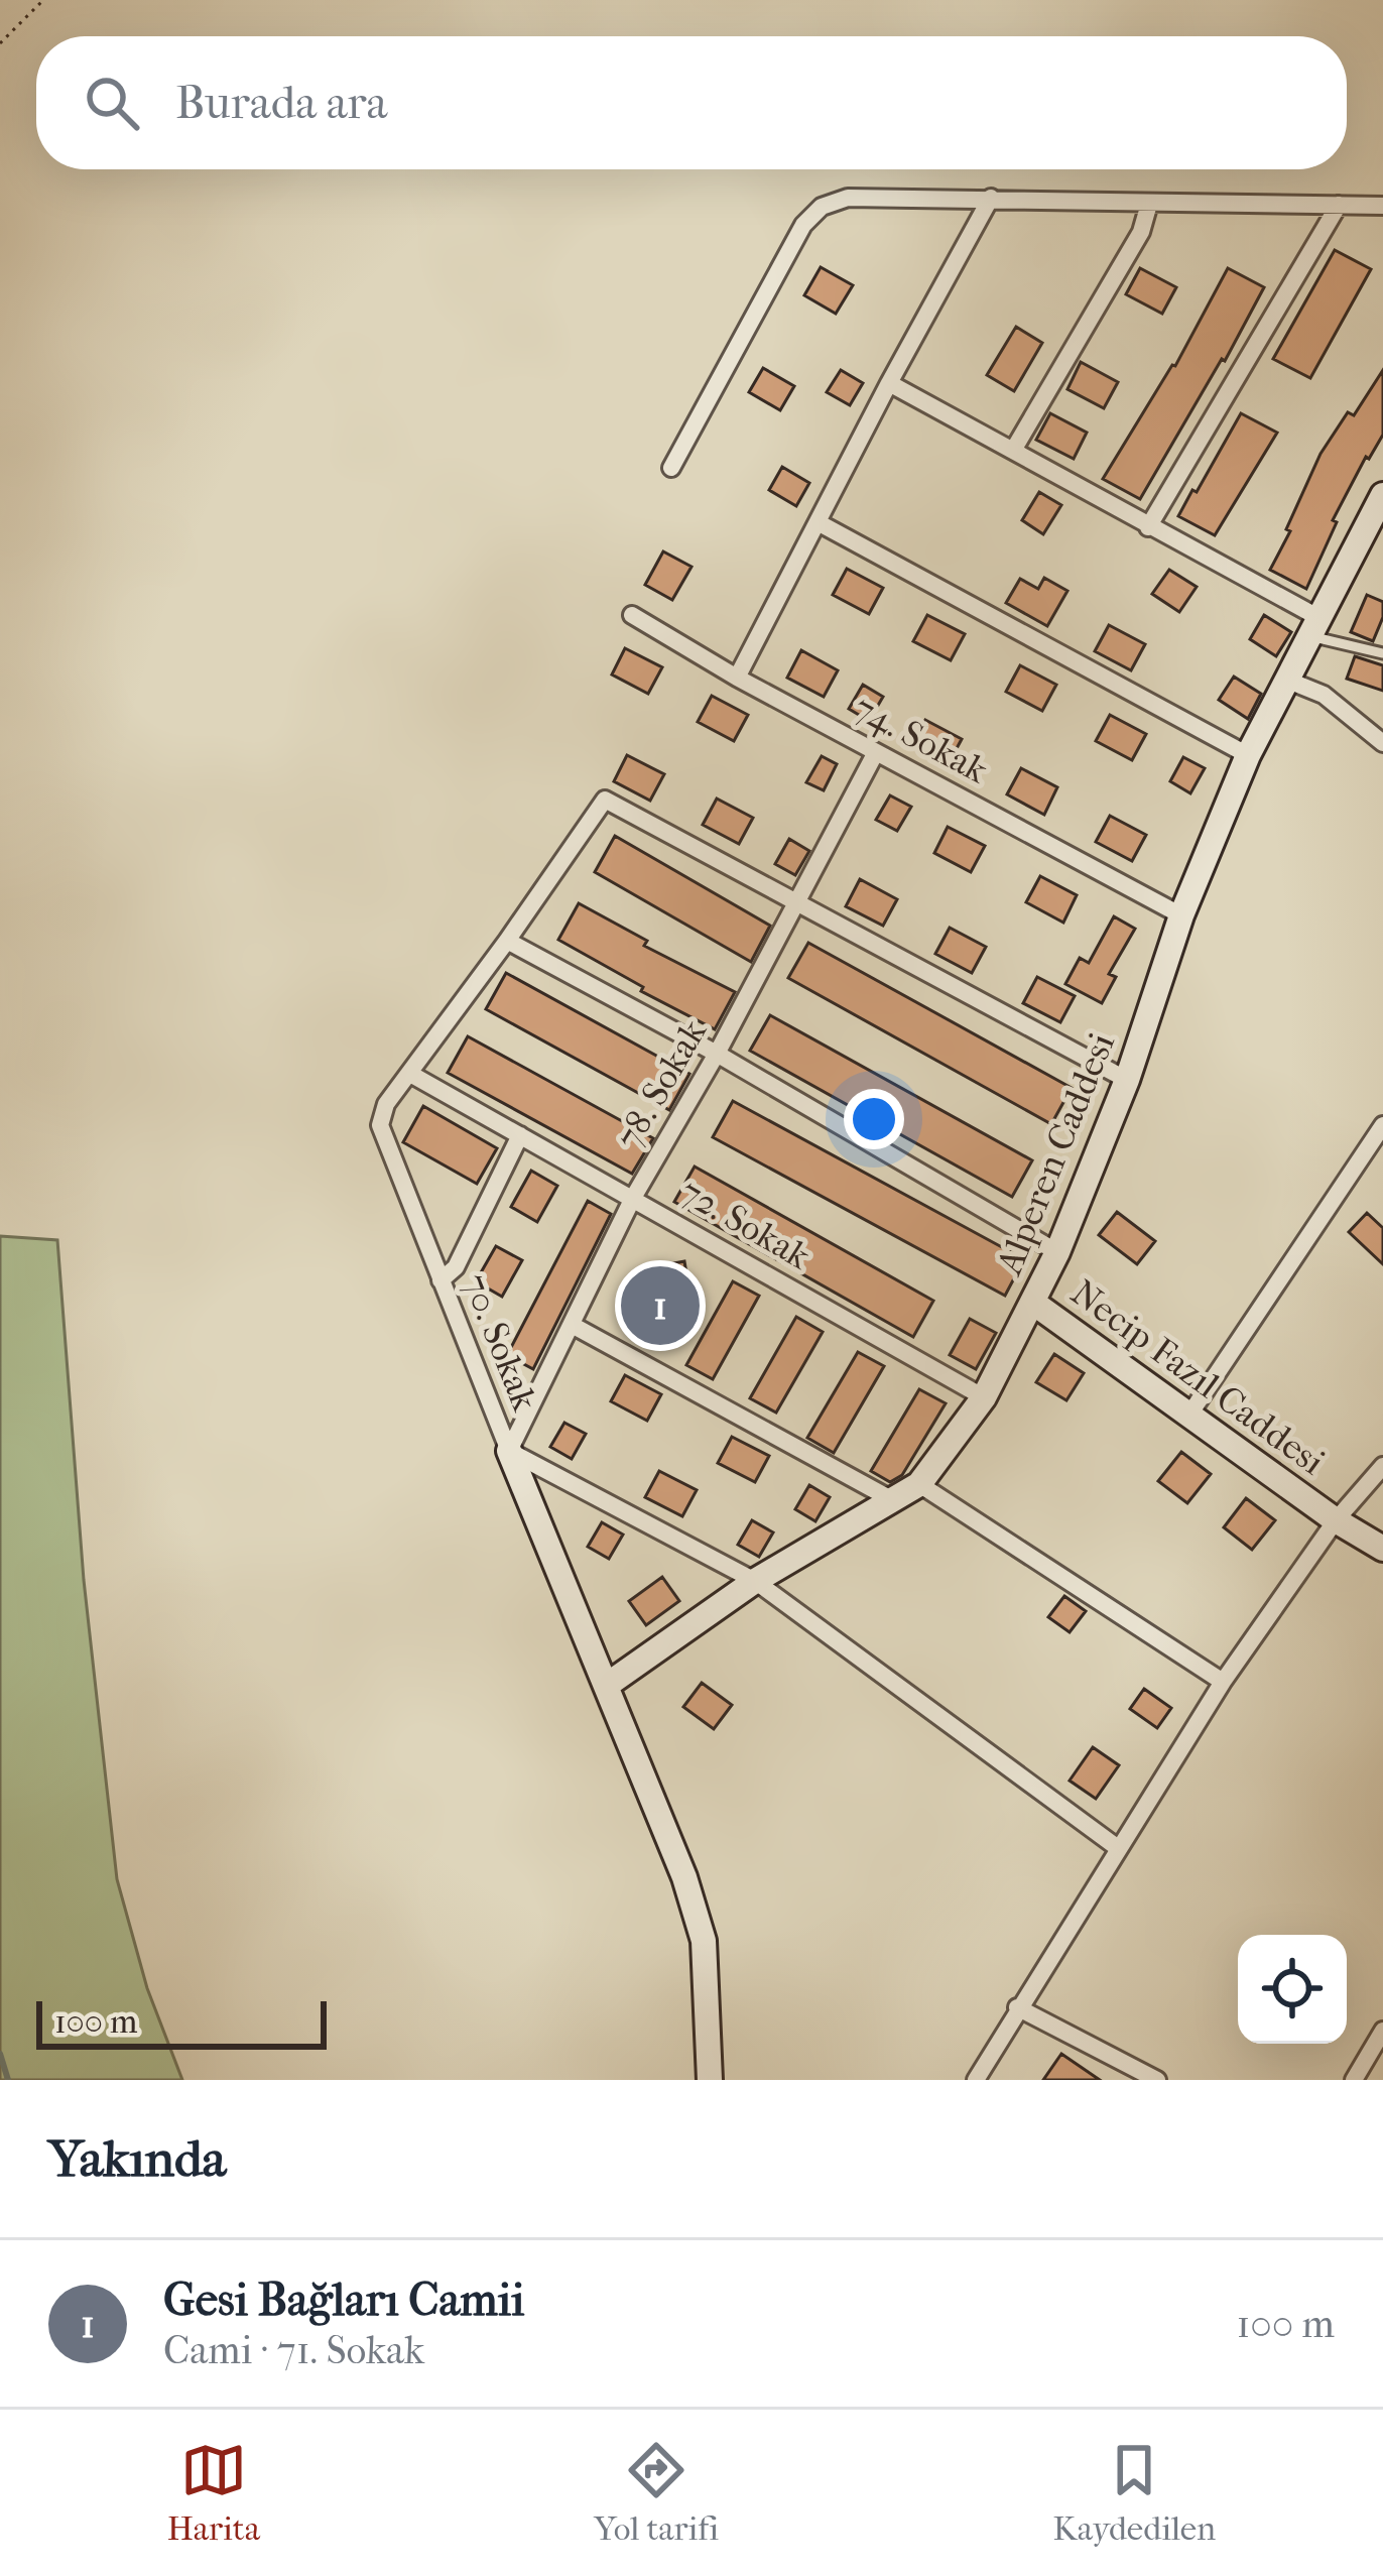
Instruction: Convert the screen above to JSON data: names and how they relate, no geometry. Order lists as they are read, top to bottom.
{
  "streets": {
    "street": [
      "74. Sokak",
      "78. Sokak",
      "Alperen Caddesi",
      "72. Sokak",
      "70. Sokak",
      "Necip Fazıl Caddesi"
    ]
  },
  "crossings": [
    ["74. Sokak", "78. Sokak"],
    ["74. Sokak", "Alperen Caddesi"],
    ["78. Sokak", "72. Sokak"],
    ["78. Sokak", "70. Sokak"],
    ["Alperen Caddesi", "72. Sokak"],
    ["Alperen Caddesi", "70. Sokak"],
    ["Alperen Caddesi", "Necip Fazıl Caddesi"],
    ["72. Sokak", "70. Sokak"]
  ],
  "scale_bar": "100 m",
  "page": {
    "search": "Burada ara",
    "pins": "1",
    "scale": "100 m",
    "heading": "Yakında",
    "list": [
      {
        "mark": "1",
        "name": "Gesi Bağları Camii",
        "note": "Cami · 71. Sokak",
        "value": "100 m"
      }
    ],
    "nav": ["Harita", "Yol tarifi", "Kaydedilen"]
  }
}
